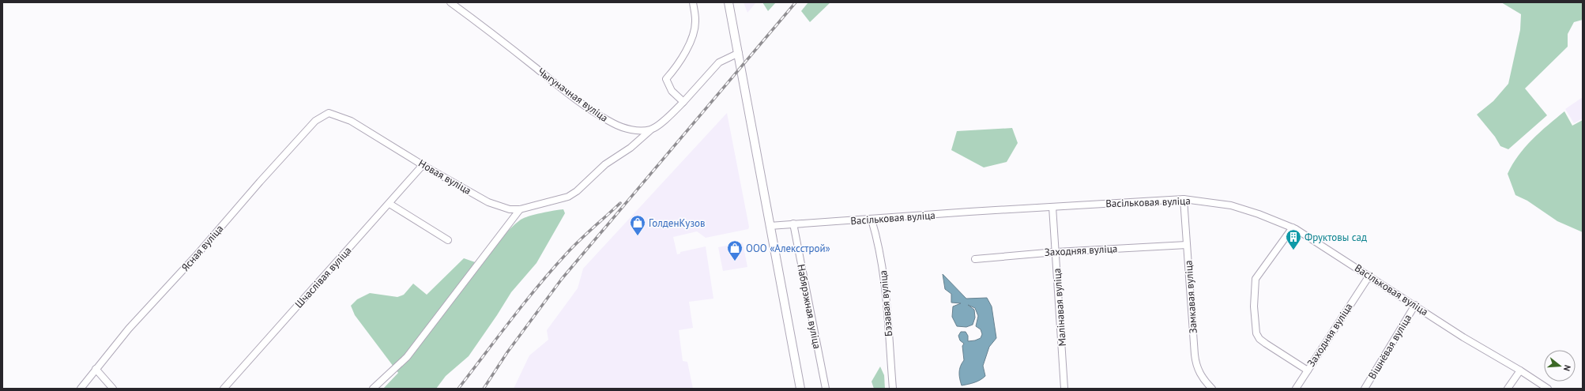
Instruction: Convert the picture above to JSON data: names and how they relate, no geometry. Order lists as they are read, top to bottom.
{
  "streets": {
    "street": [
      "Чыгуначная вуліца",
      "Новая вуліца",
      "Васільковая вуліца",
      "Ясная вуліца",
      "Заходняя вуліца",
      "Шчаслівая вуліца",
      "Замкавая вуліца",
      "Бэзавая вуліца",
      "Набярэжная вуліца",
      "Малінавая вуліца",
      "Вішнёвая вуліца"
    ]
  },
  "crossings": [
    ["Чыгуначная вуліца", "Новая вуліца"],
    ["Новая вуліца", "Ясная вуліца"],
    ["Новая вуліца", "Шчаслівая вуліца"],
    ["Васільковая вуліца", "Заходняя вуліца"],
    ["Васільковая вуліца", "Замкавая вуліца"],
    ["Васільковая вуліца", "Бэзавая вуліца"],
    ["Васільковая вуліца", "Набярэжная вуліца"],
    ["Васільковая вуліца", "Малінавая вуліца"],
    ["Васільковая вуліца", "Вішнёвая вуліца"],
    ["Заходняя вуліца", "Замкавая вуліца"],
    ["Заходняя вуліца", "Малінавая вуліца"]
  ],
  "places": {
    "shop": ["ГолденКузов", "ООО «Алексстрой»"],
    "building": ["Фруктовы сад"]
  },
  "north": "right"
}
